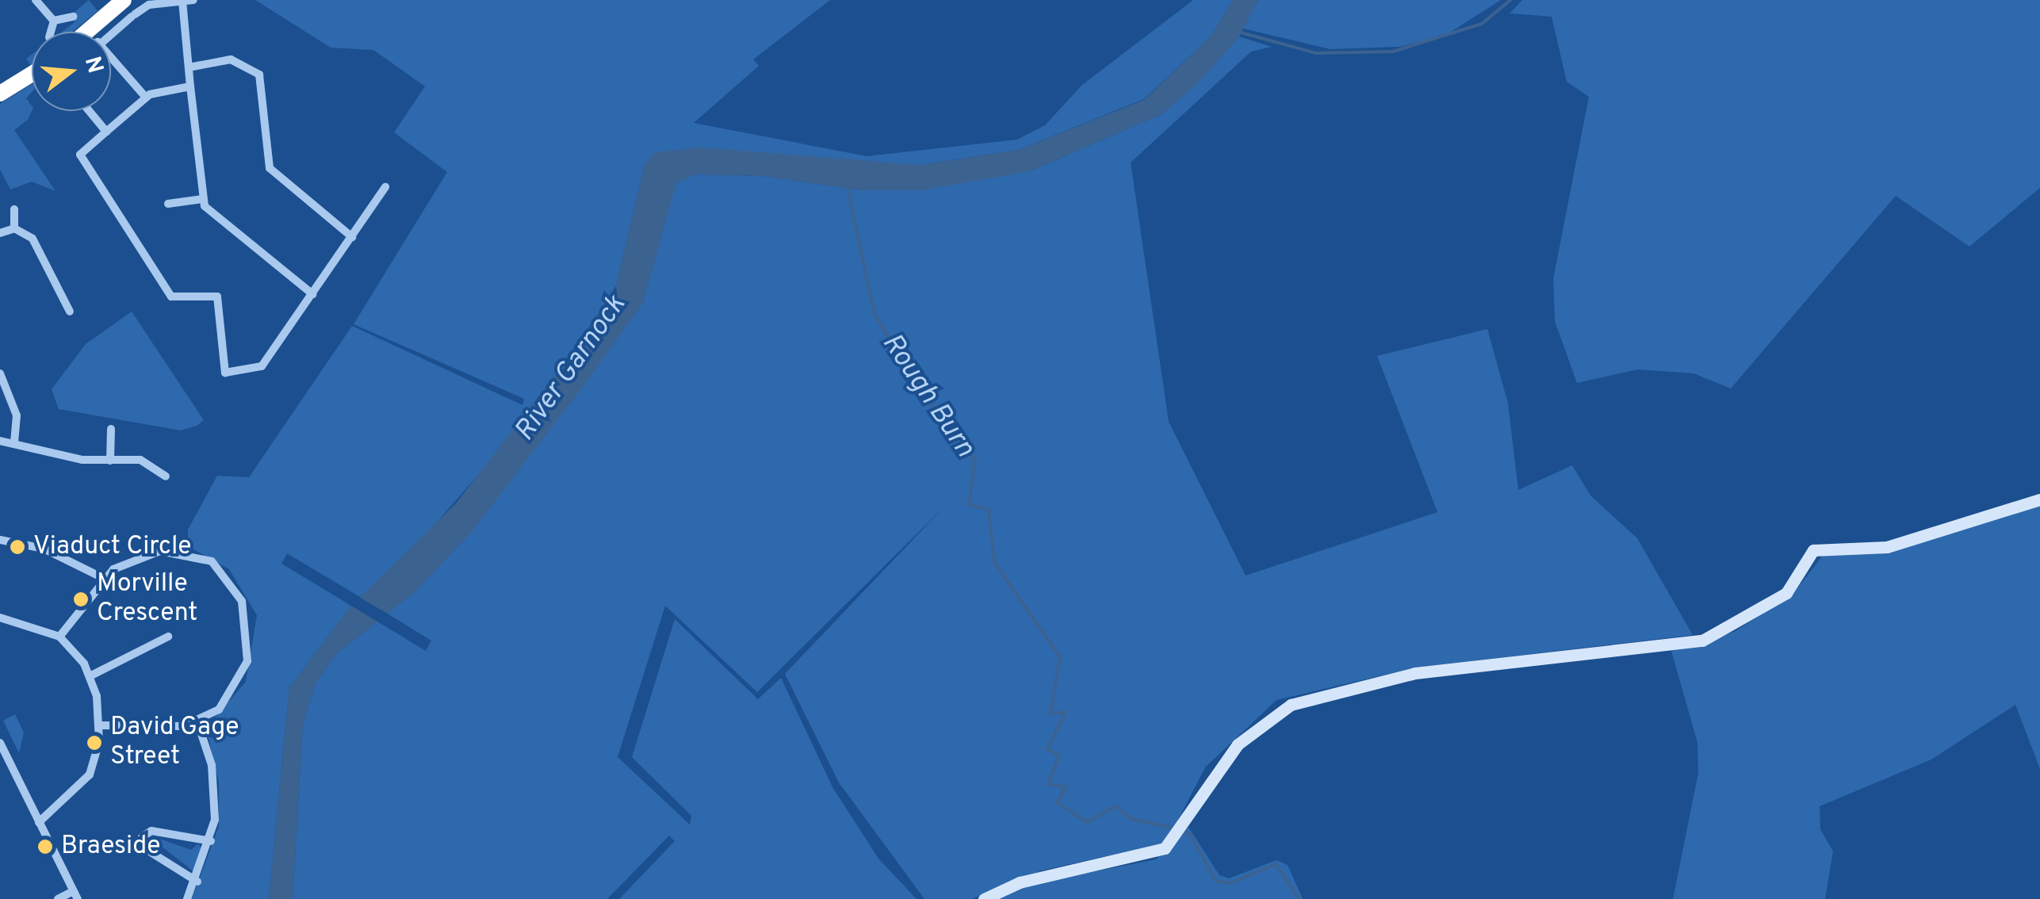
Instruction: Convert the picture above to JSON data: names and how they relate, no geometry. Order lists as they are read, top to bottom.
{
  "water": ["River Garnock", "Rough Burn"],
  "places": [
    "Viaduct Circle",
    "Morville Crescent",
    "David Gage Street",
    "Braeside"
  ],
  "north": "right"
}
